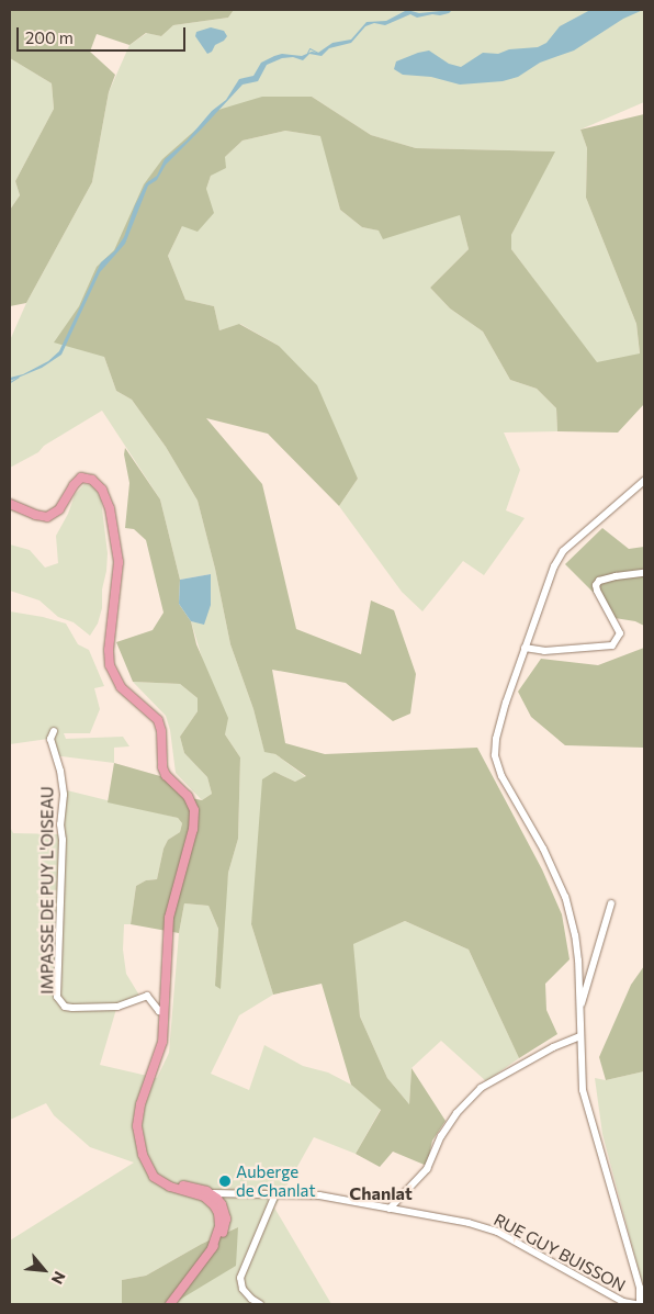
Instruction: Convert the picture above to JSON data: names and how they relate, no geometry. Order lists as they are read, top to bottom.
{
  "streets": {
    "street": ["IMPASSE DE PUY L'OISEAU", "RUE GUY BUISSON"]
  },
  "districts": ["Chanlat"],
  "places": ["Auberge de Chanlat"],
  "scale_bar": "200 m",
  "north": "bottom right"
}
